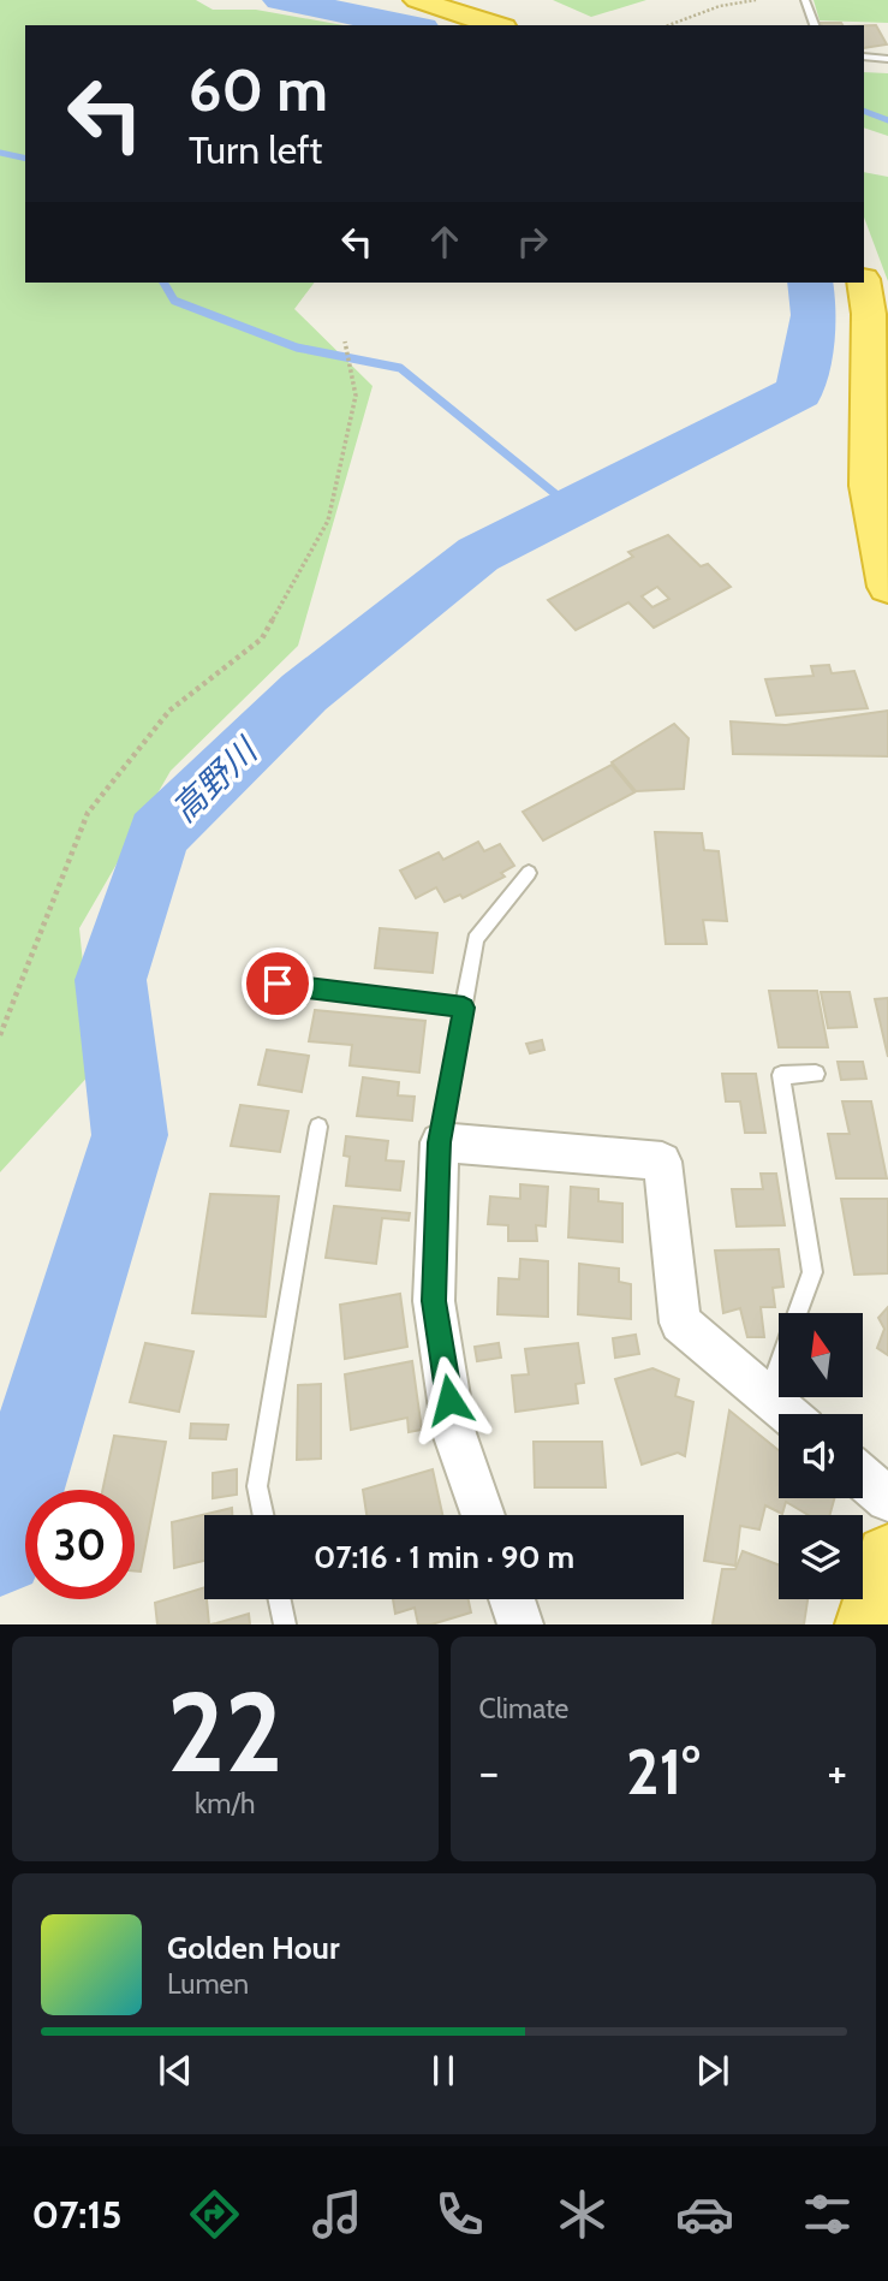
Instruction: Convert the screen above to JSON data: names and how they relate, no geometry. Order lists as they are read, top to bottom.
{
  "water": ["高野川"],
  "north": "top",
  "page": {
    "turn": ["60 m", "Turn left"],
    "limit": "30",
    "trip": "07:16 · 1 min · 90 m",
    "tile": [
      ["22", "km/h"],
      "Climate"
    ],
    "heat": ["−", "21°", "+"],
    "song": ["Golden Hour", "Lumen"],
    "tabs": "07:15"
  }
}
